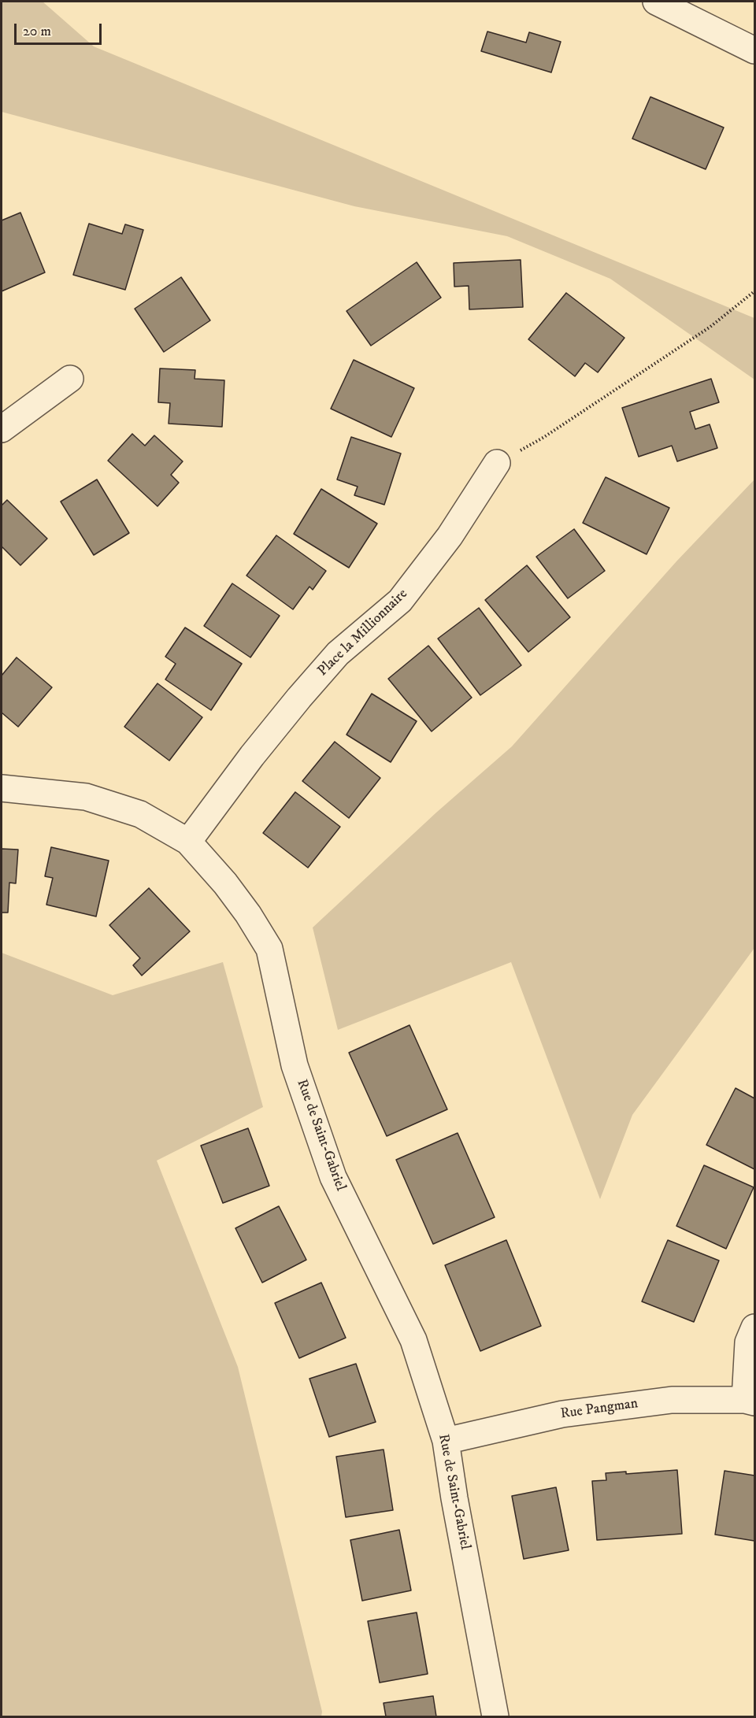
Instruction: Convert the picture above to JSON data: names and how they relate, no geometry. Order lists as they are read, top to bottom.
{
  "streets": {
    "street": ["Place la Millionnaire", "Rue de Saint-Gabriel", "Rue Pangman"]
  },
  "crossings": [
    ["Place la Millionnaire", "Rue de Saint-Gabriel"],
    ["Rue de Saint-Gabriel", "Rue Pangman"]
  ],
  "scale_bar": "20 m"
}
